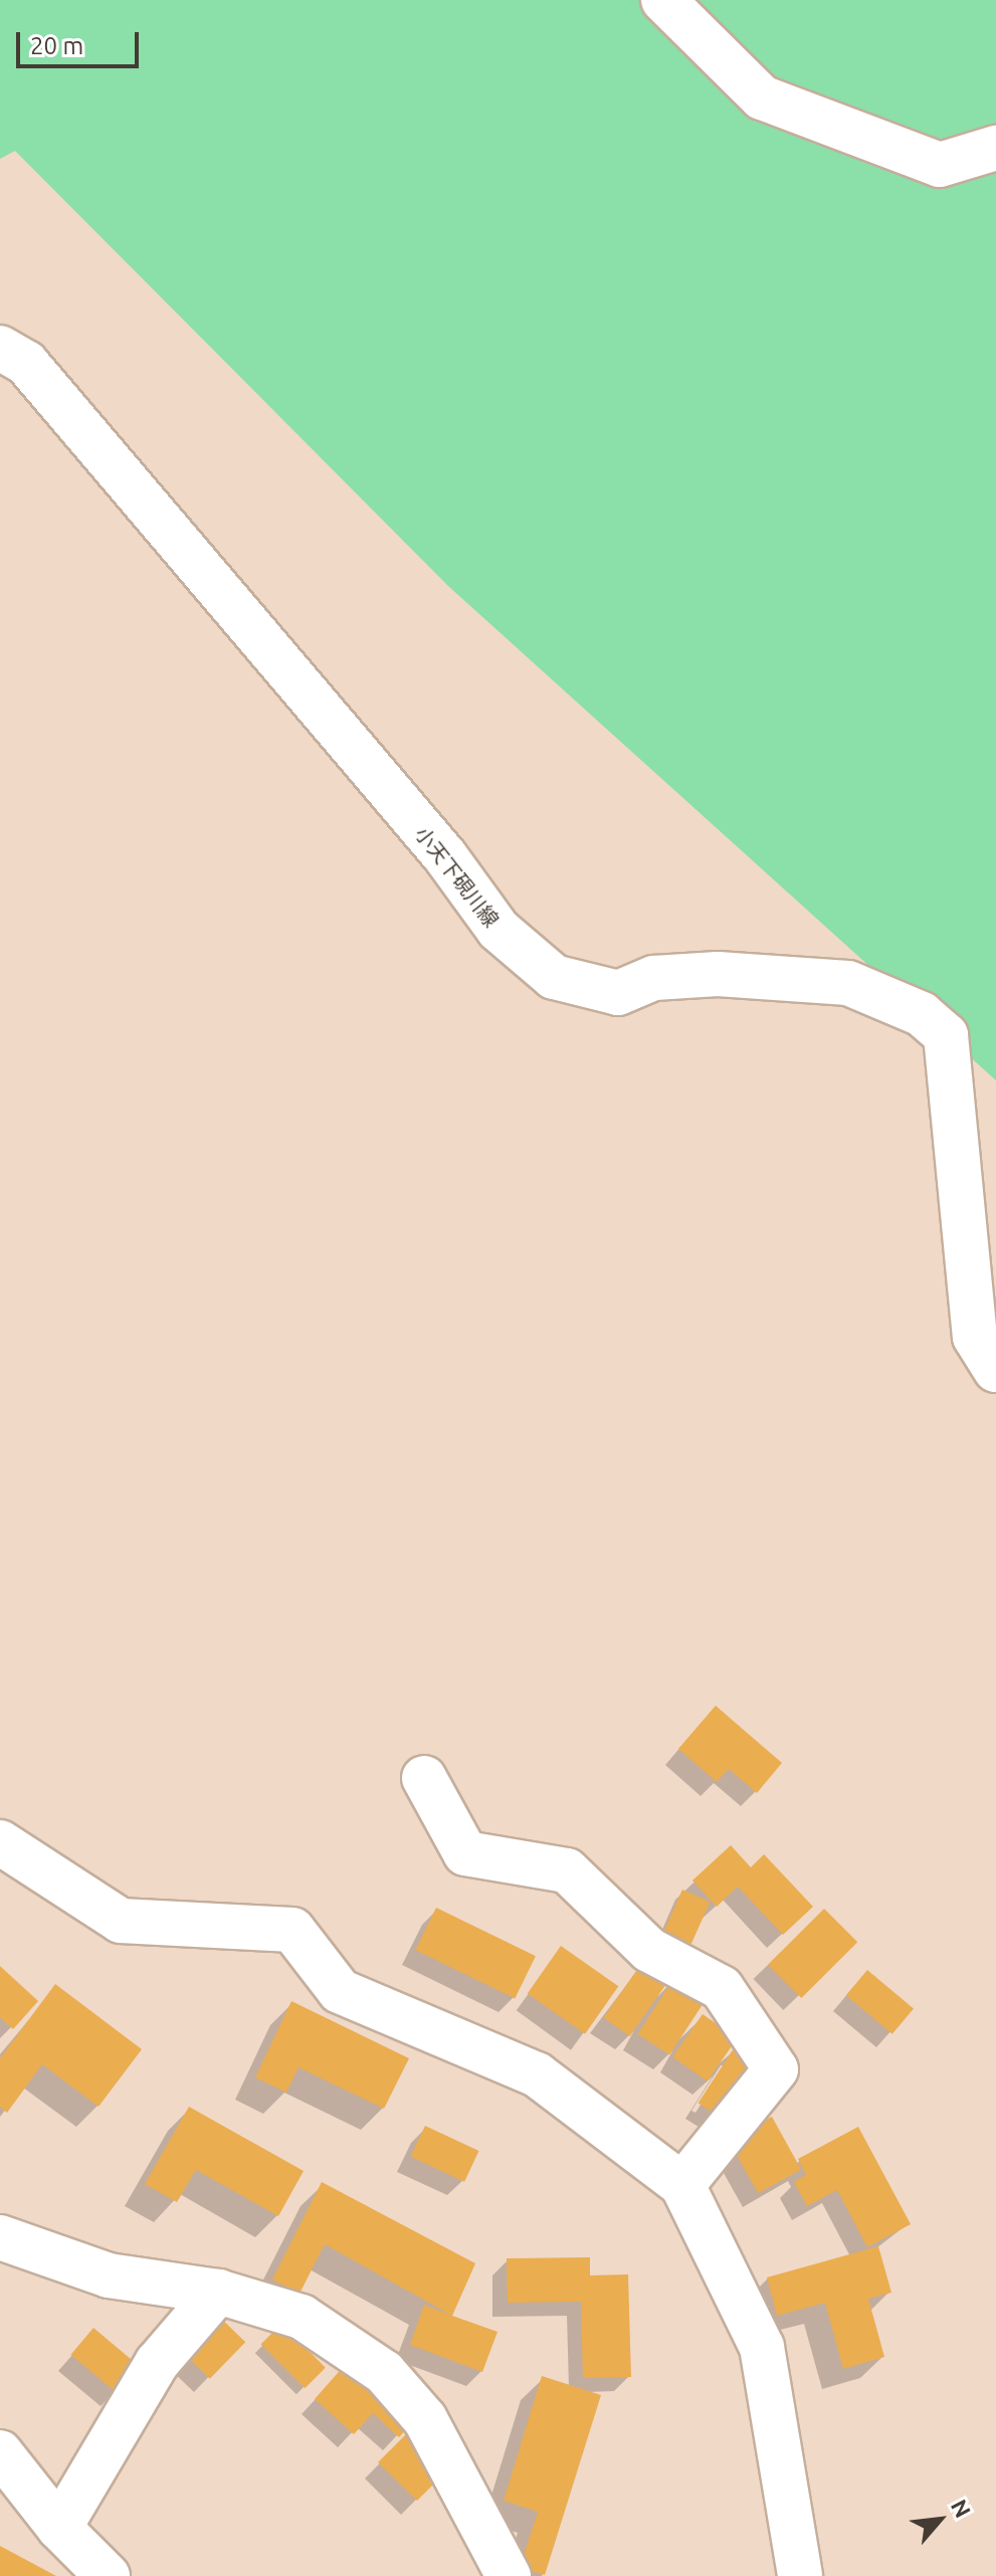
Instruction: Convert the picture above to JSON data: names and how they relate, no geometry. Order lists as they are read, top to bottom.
{
  "streets": {
    "street": ["小天下硯川線"]
  },
  "scale_bar": "20 m",
  "north": "top right"
}
